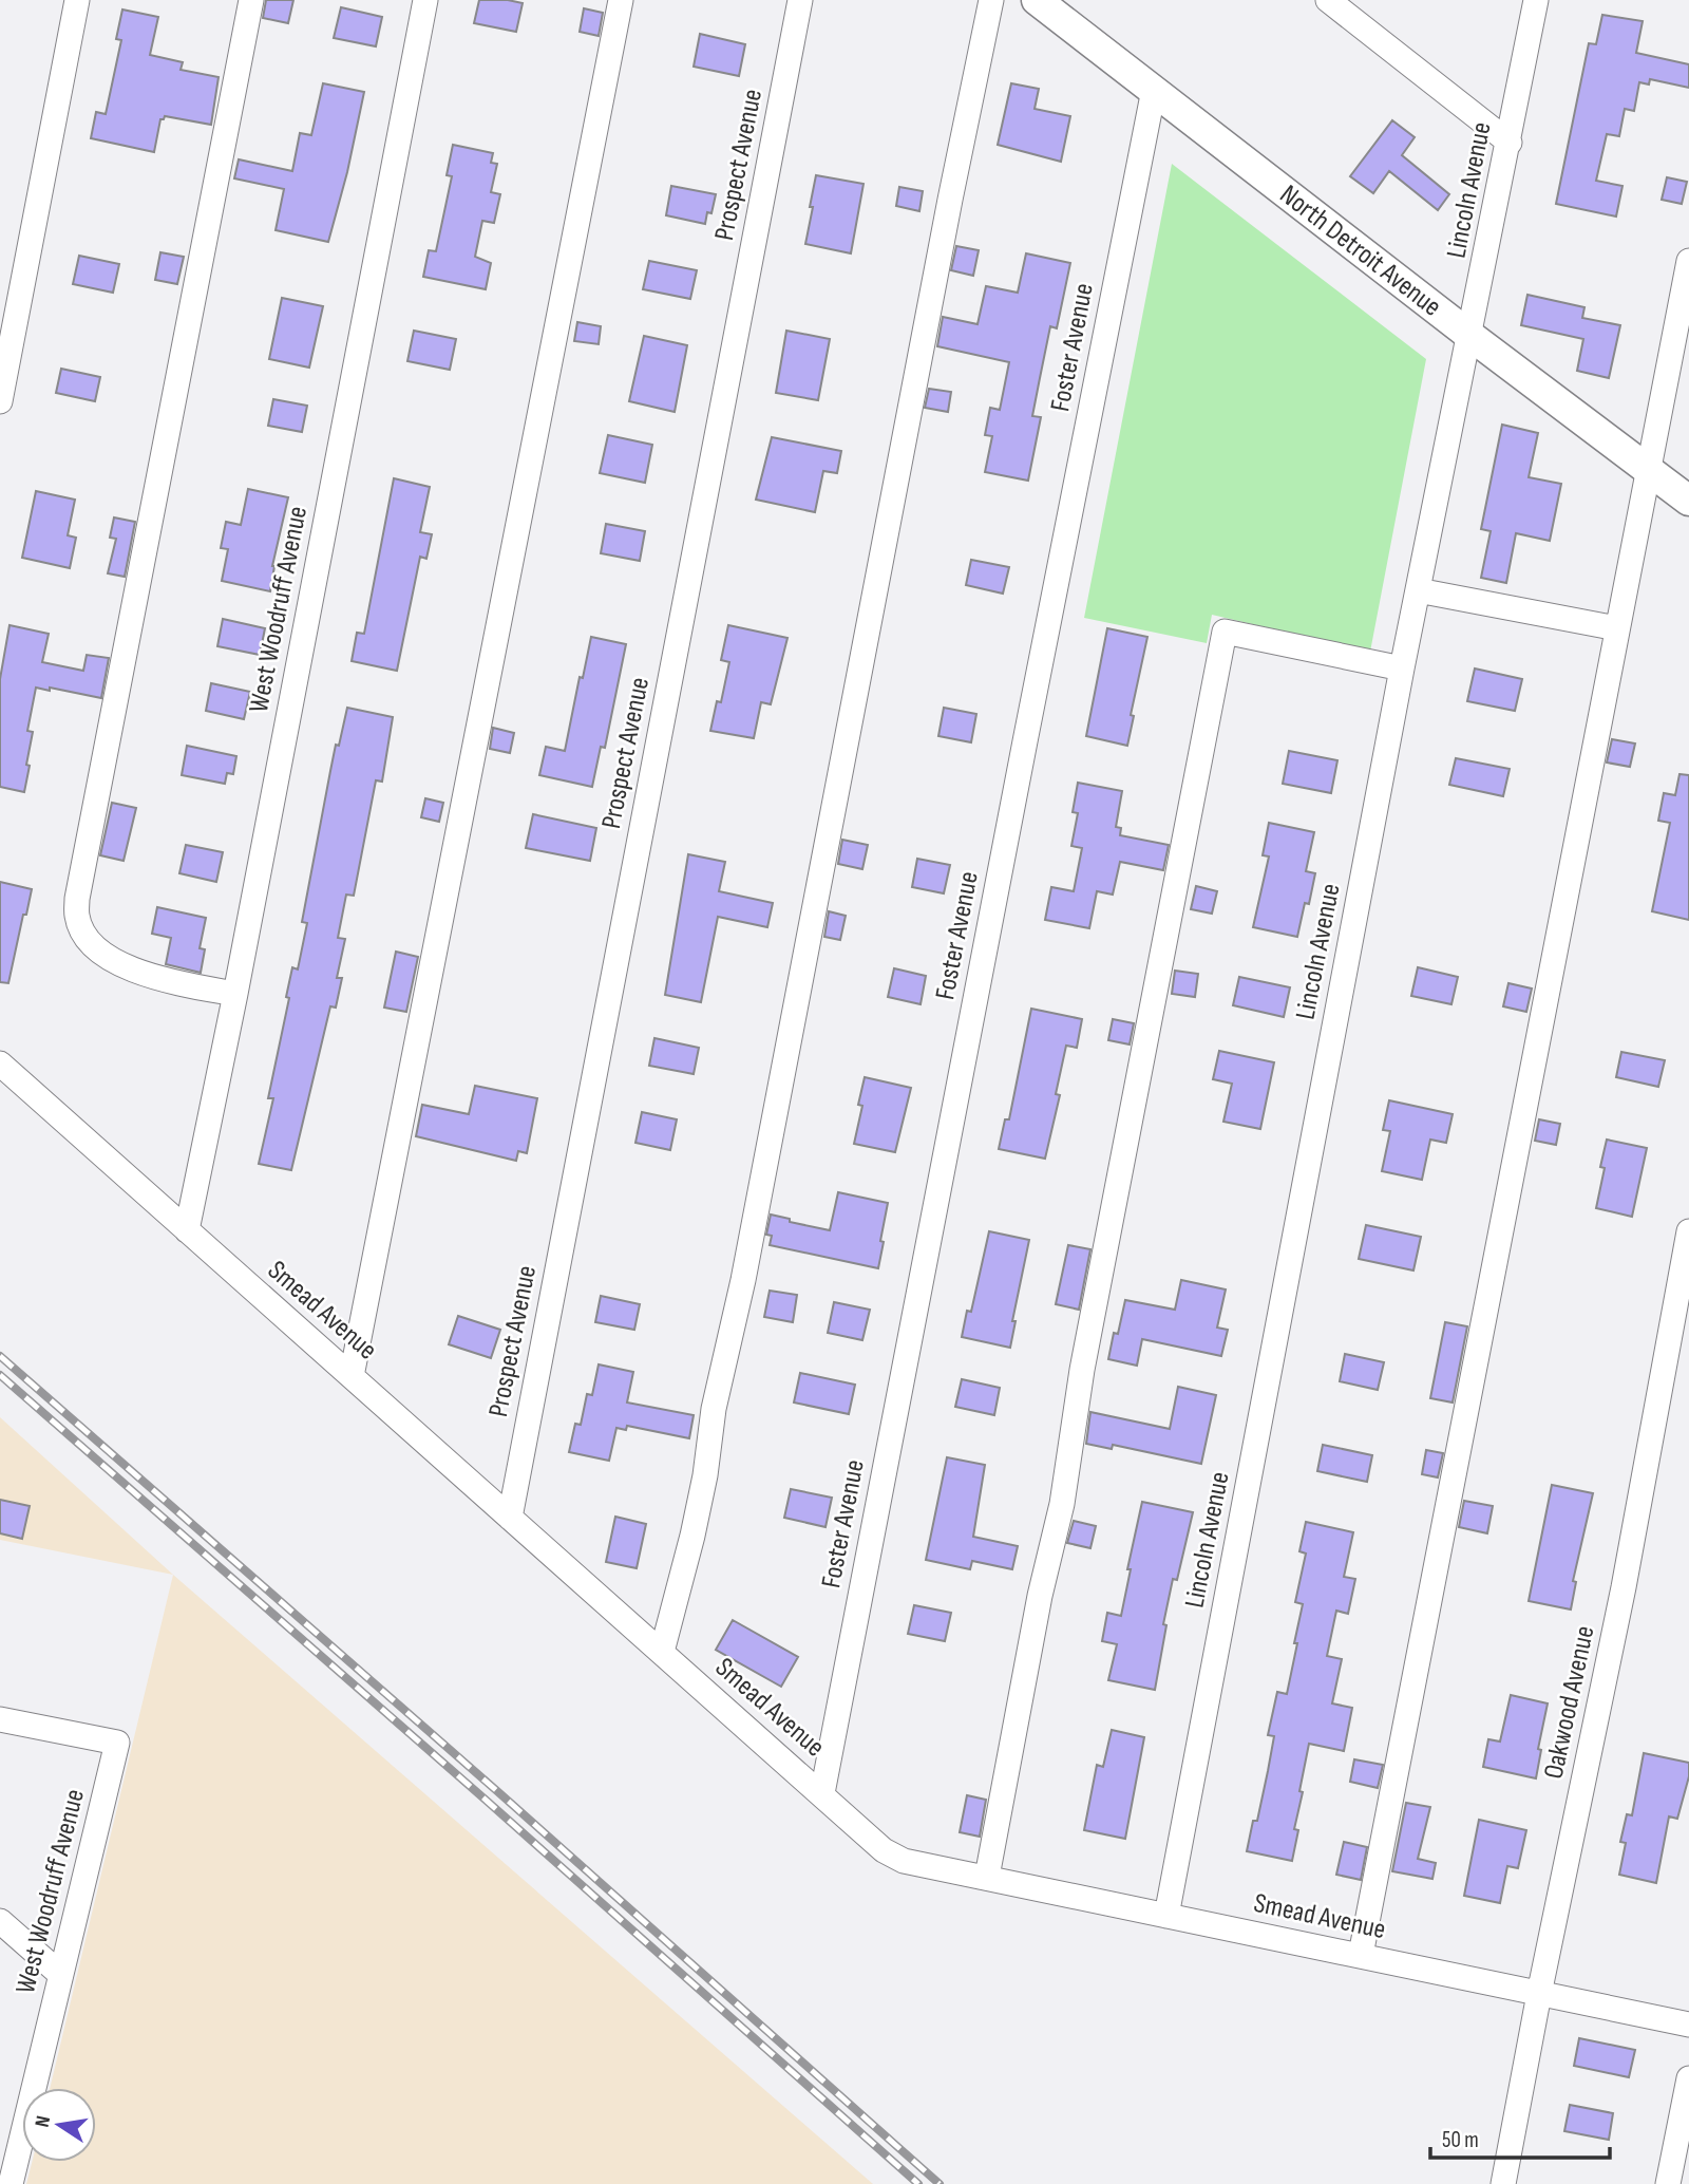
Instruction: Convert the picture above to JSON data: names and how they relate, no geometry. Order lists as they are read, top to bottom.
{
  "streets": {
    "main road": ["North Detroit Avenue"],
    "street": [
      "Prospect Avenue",
      "Lincoln Avenue",
      "Foster Avenue",
      "West Woodruff Avenue",
      "Smead Avenue",
      "Oakwood Avenue"
    ]
  },
  "crossings": [
    ["Prospect Avenue", "Smead Avenue"],
    ["Lincoln Avenue", "North Detroit Avenue"],
    ["Lincoln Avenue", "Smead Avenue"],
    ["North Detroit Avenue", "Foster Avenue"],
    ["Foster Avenue", "Smead Avenue"],
    ["West Woodruff Avenue", "Smead Avenue"],
    ["Smead Avenue", "Oakwood Avenue"]
  ],
  "scale_bar": "50 m",
  "north": "left"
}
